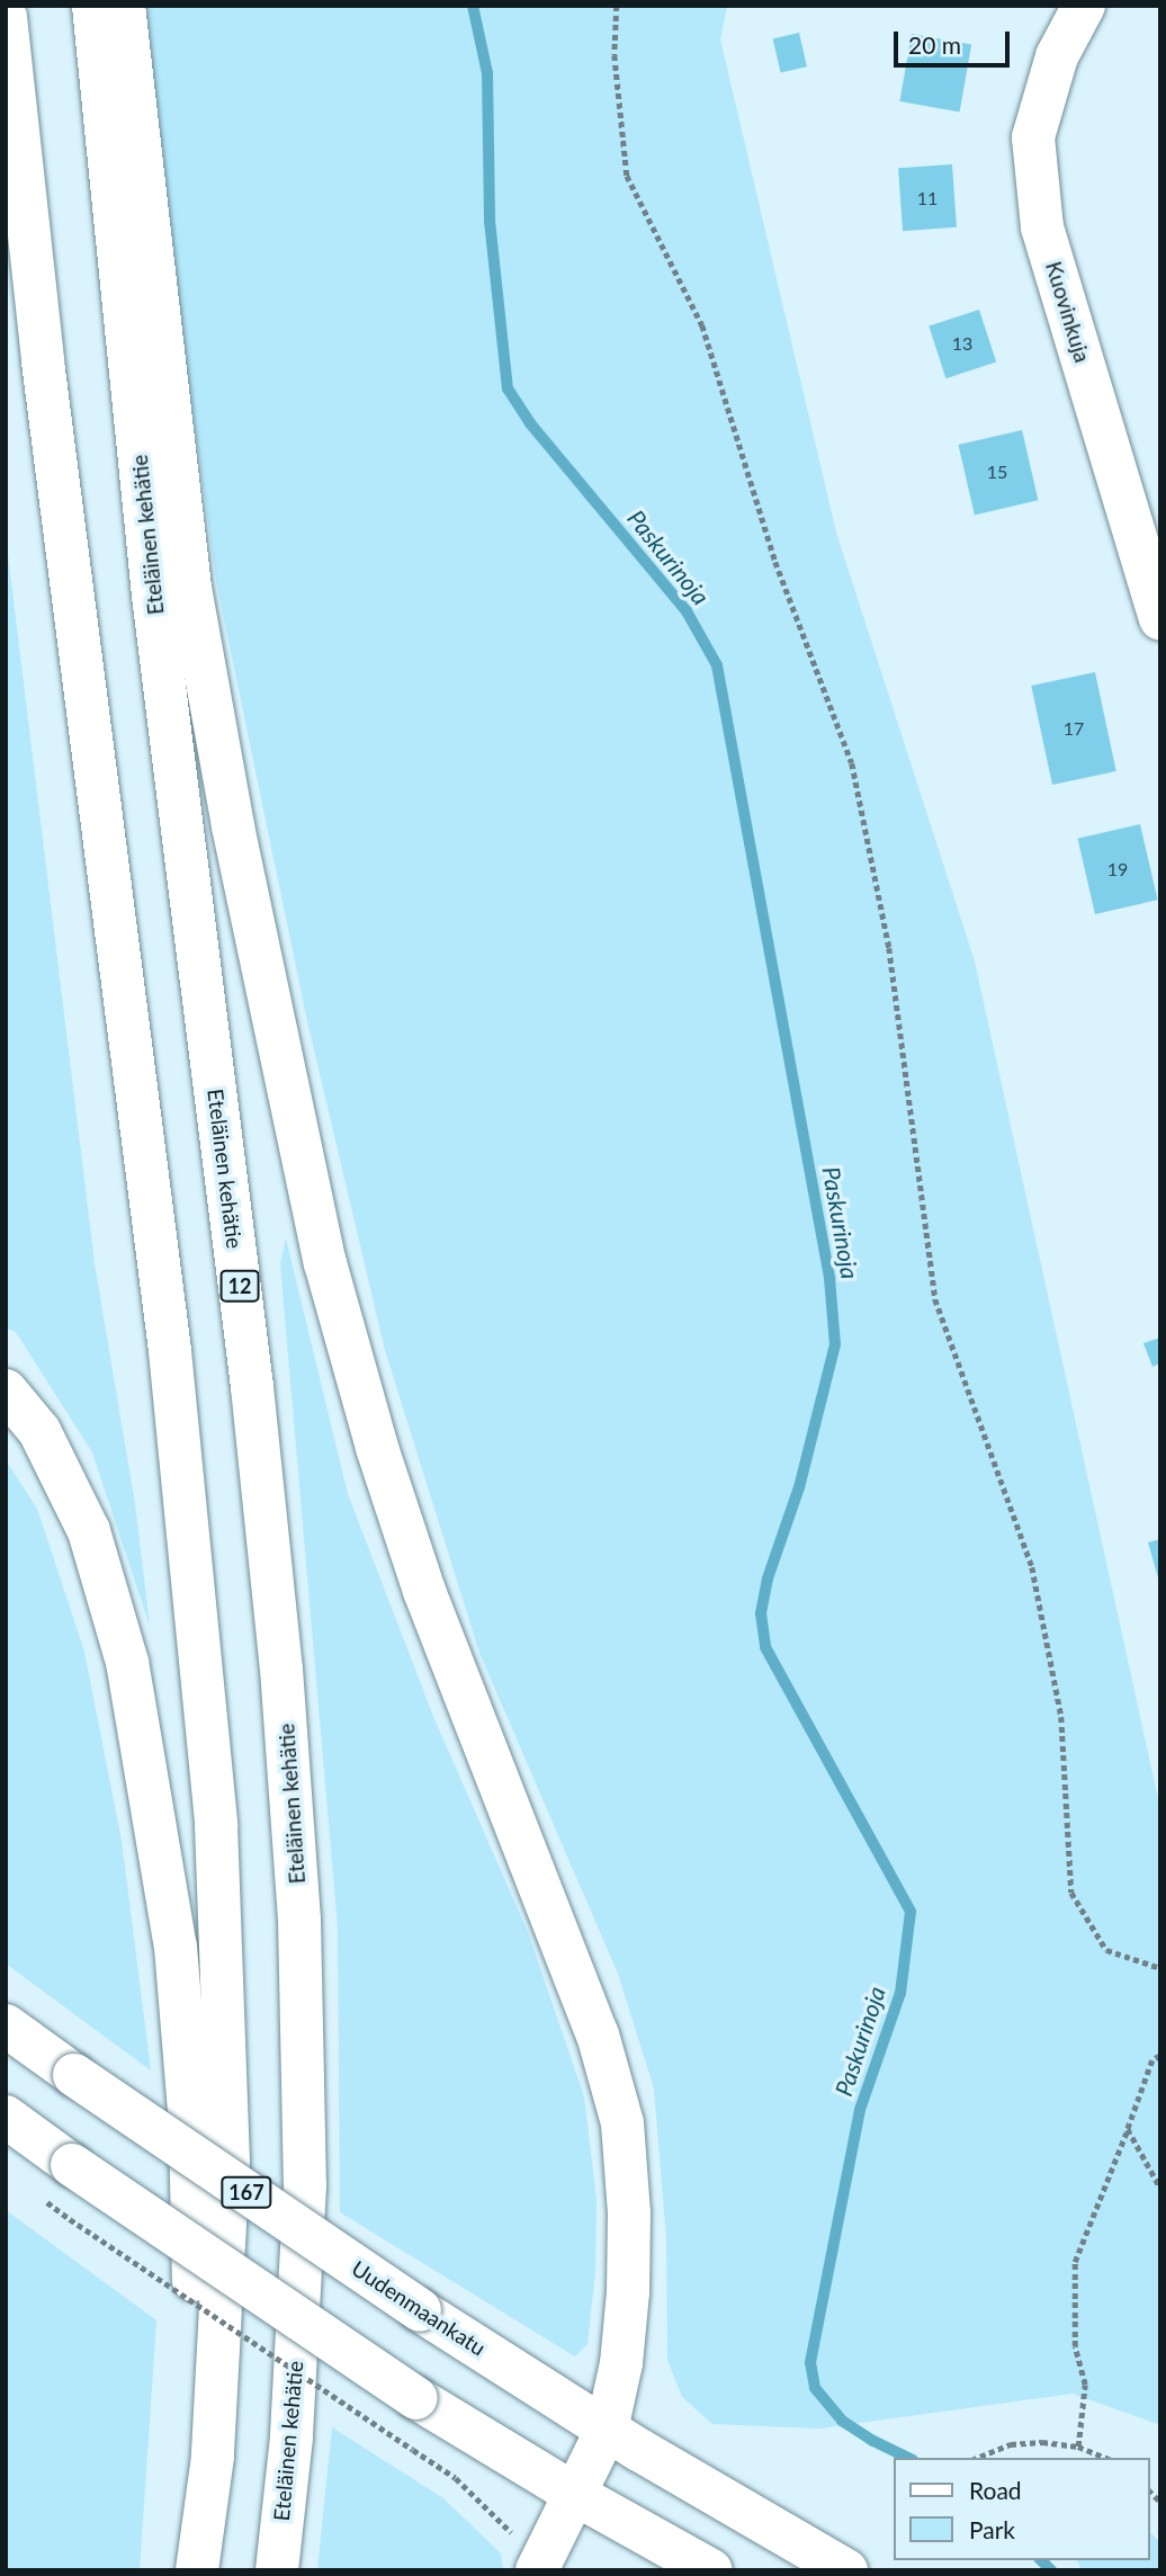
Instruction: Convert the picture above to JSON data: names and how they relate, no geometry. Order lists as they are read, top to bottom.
{
  "streets": {
    "main road": [
      "Kuovinkuja",
      "Eteläinen kehätie",
      "12",
      "167",
      "Uudenmaankatu"
    ]
  },
  "water": ["Paskurinoja"],
  "house_numbers": [
    "11",
    "13",
    "15",
    "17",
    "19"
  ],
  "legend": ["Road", "Park"],
  "scale_bar": "20 m"
}
